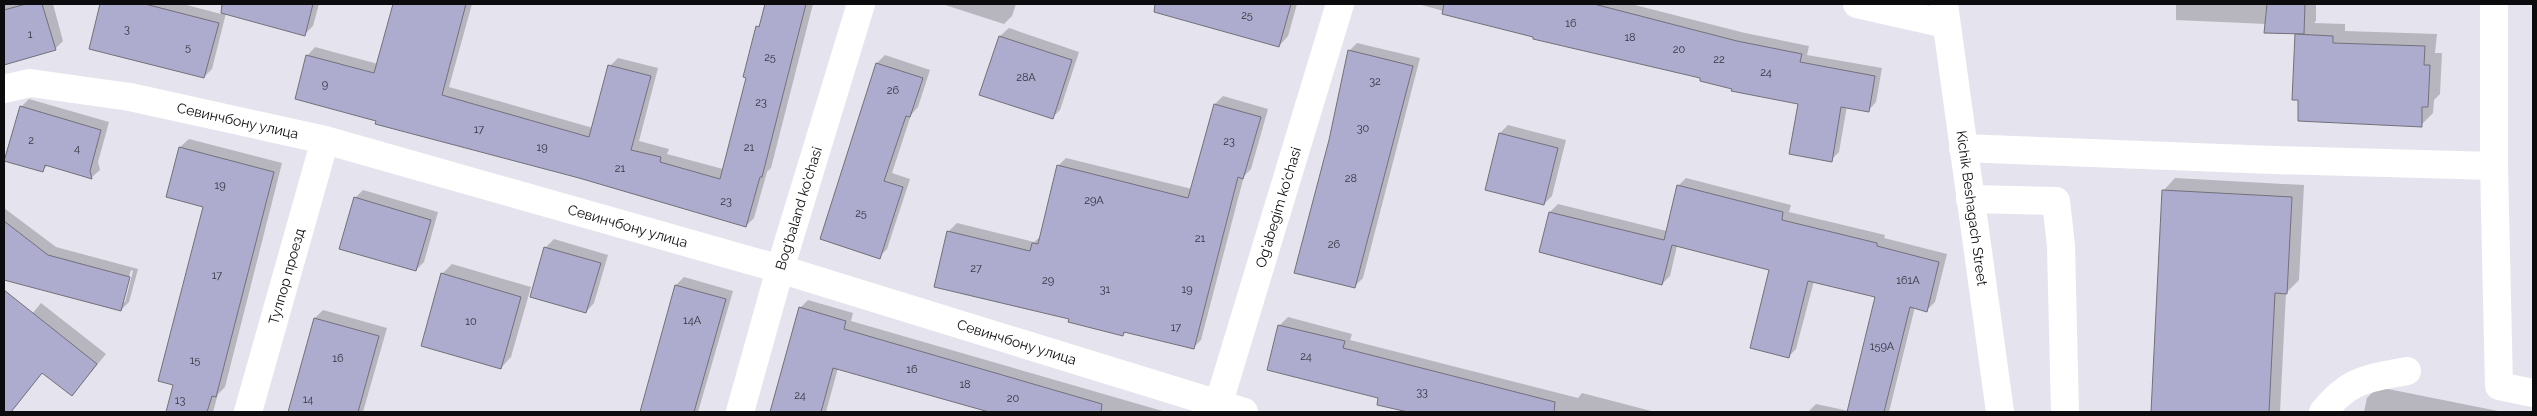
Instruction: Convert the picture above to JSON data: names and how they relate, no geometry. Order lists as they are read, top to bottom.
{
  "streets": {
    "street": [
      "Севинчбону улица",
      "Bog'baland ko'chasi",
      "Og'abegim ko'chasi",
      "Kichik Beshagach Street",
      "Тулпор проезд"
    ]
  },
  "crossings": [
    ["Севинчбону улица", "Bog'baland ko'chasi"],
    ["Севинчбону улица", "Og'abegim ko'chasi"],
    ["Севинчбону улица", "Тулпор проезд"]
  ],
  "house_numbers": [
    "25",
    "16",
    "3",
    "1",
    "18",
    "5",
    "20",
    "25",
    "22",
    "24",
    "28A",
    "32",
    "9",
    "26",
    "23",
    "30",
    "17",
    "2",
    "23",
    "19",
    "21",
    "4",
    "21",
    "28",
    "19",
    "29A",
    "23",
    "25",
    "21",
    "26",
    "27",
    "17",
    "29",
    "161A",
    "31",
    "19",
    "14A",
    "10",
    "17",
    "159A",
    "24",
    "16",
    "15",
    "16",
    "18",
    "33",
    "24",
    "20",
    "14",
    "13"
  ]
}
